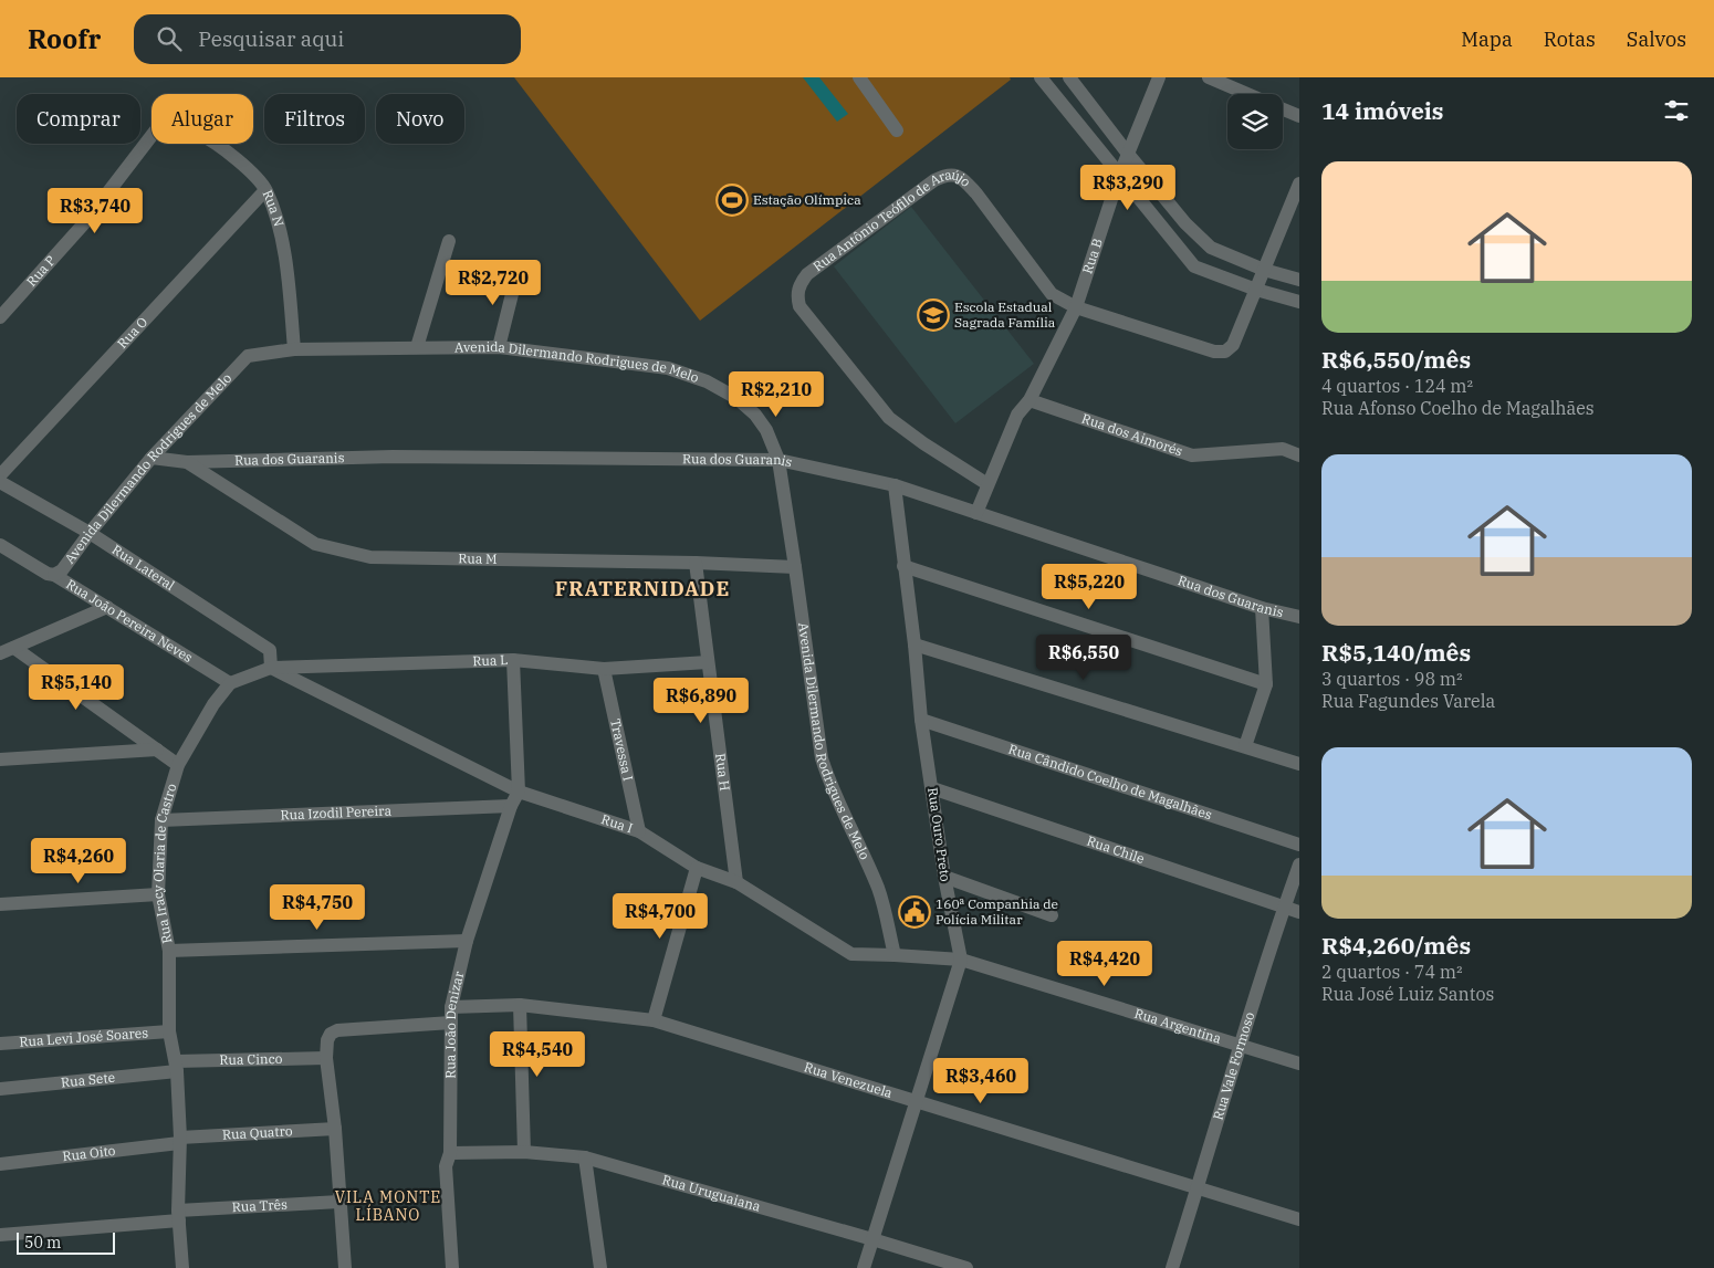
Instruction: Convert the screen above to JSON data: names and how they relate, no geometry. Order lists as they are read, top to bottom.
{
  "streets": {
    "street": [
      "Rua N",
      "Rua Antônio Teófilo de Araújo",
      "Rua B",
      "Rua P",
      "Rua O",
      "Avenida Dilermando Rodrigues de Melo",
      "Rua dos Aimorés",
      "Rua dos Guaranis",
      "Rua M",
      "Rua Lateral",
      "Rua João Pereira Neves",
      "Rua L",
      "Travessa I",
      "Rua H",
      "Rua Cândido Coelho de Magalhães",
      "Rua Izodil Pereira",
      "Rua I",
      "Rua Ouro Preto",
      "Rua Chile",
      "Rua Iracy Olaria de Castro",
      "Rua João Denizar",
      "Rua Argentina",
      "Rua Levi José Soares",
      "Rua Cinco",
      "Rua Vale Formoso",
      "Rua Venezuela",
      "Rua Sete",
      "Rua Quatro",
      "Rua Oito",
      "Rua Uruguaiana",
      "Rua Três"
    ]
  },
  "crossings": [
    ["Rua N", "Rua O"],
    ["Rua N", "Avenida Dilermando Rodrigues de Melo"],
    ["Rua Antônio Teófilo de Araújo", "Rua B"],
    ["Rua B", "Rua dos Aimorés"],
    ["Rua B", "Rua dos Guaranis"],
    ["Avenida Dilermando Rodrigues de Melo", "Rua dos Guaranis"],
    ["Avenida Dilermando Rodrigues de Melo", "Rua M"],
    ["Avenida Dilermando Rodrigues de Melo", "Rua Lateral"],
    ["Avenida Dilermando Rodrigues de Melo", "Rua João Pereira Neves"],
    ["Avenida Dilermando Rodrigues de Melo", "Rua I"],
    ["Rua dos Guaranis", "Rua M"],
    ["Rua dos Guaranis", "Rua Ouro Preto"],
    ["Rua M", "Rua H"],
    ["Rua Lateral", "Rua L"],
    ["Rua Lateral", "Rua I"],
    ["Rua João Pereira Neves", "Rua Iracy Olaria de Castro"],
    ["Rua L", "Travessa I"],
    ["Rua L", "Rua H"],
    ["Rua L", "Rua I"],
    ["Travessa I", "Rua I"],
    ["Rua H", "Rua I"],
    ["Rua Cândido Coelho de Magalhães", "Rua Ouro Preto"],
    ["Rua Izodil Pereira", "Rua Iracy Olaria de Castro"],
    ["Rua Izodil Pereira", "Rua João Denizar"],
    ["Rua I", "Rua Ouro Preto"],
    ["Rua I", "Rua João Denizar"],
    ["Rua I", "Rua Argentina"],
    ["Rua Ouro Preto", "Rua Chile"],
    ["Rua Ouro Preto", "Rua Argentina"],
    ["Rua Ouro Preto", "Rua Venezuela"],
    ["Rua Ouro Preto", "Rua Uruguaiana"],
    ["Rua Chile", "Rua Vale Formoso"],
    ["Rua Iracy Olaria de Castro", "Rua Levi José Soares"],
    ["Rua Iracy Olaria de Castro", "Rua Cinco"],
    ["Rua Iracy Olaria de Castro", "Rua Sete"],
    ["Rua Iracy Olaria de Castro", "Rua Quatro"],
    ["Rua Iracy Olaria de Castro", "Rua Oito"],
    ["Rua Iracy Olaria de Castro", "Rua Três"],
    ["Rua João Denizar", "Rua Venezuela"],
    ["Rua João Denizar", "Rua Uruguaiana"],
    ["Rua Argentina", "Rua Vale Formoso"],
    ["Rua Cinco", "Rua Sete"],
    ["Rua Vale Formoso", "Rua Venezuela"],
    ["Rua Quatro", "Rua Oito"]
  ],
  "districts": ["FRATERNIDADE", "VILA MONTE LÍBANO"],
  "places": {
    "sports": ["Estação Olímpica"],
    "school or university": ["Escola Estadual Sagrada Família"],
    "public building": ["160ª Companhia de Polícia Militar"]
  },
  "scale_bar": "50 m",
  "page": {
    "header": "Roofr",
    "search": "Pesquisar aqui",
    "nav": ["Mapa", "Rotas", "Salvos"],
    "heading": "14 imóveis",
    "chip": [
      "Comprar",
      "Alugar",
      "Filtros",
      "Novo"
    ],
    "list": [
      {
        "name": "R$6,550/mês",
        "note": "4 quartos · 124 m² · Rua Afonso Coelho de Magalhães"
      },
      {
        "name": "R$5,140/mês",
        "note": "3 quartos · 98 m² · Rua Fagundes Varela"
      },
      {
        "name": "R$4,260/mês",
        "note": "2 quartos · 74 m² · Rua José Luiz Santos"
      }
    ],
    "price": [
      "R$3,290",
      "R$3,740",
      "R$2,720",
      "R$2,210",
      "R$5,220",
      "R$6,550",
      "R$5,140",
      "R$6,890",
      "R$4,260",
      "R$4,750",
      "R$4,700",
      "R$4,420",
      "R$4,540",
      "R$3,460"
    ],
    "scale": "50 m"
  }
}
